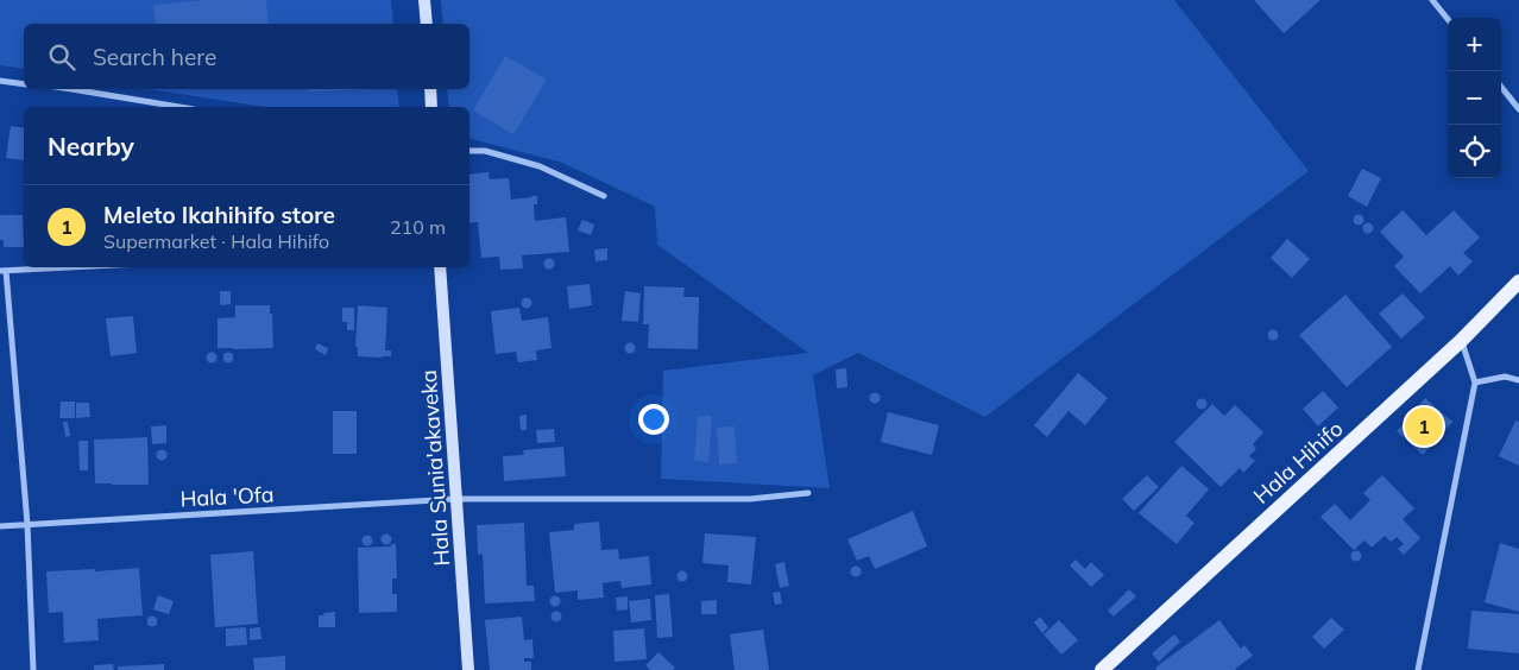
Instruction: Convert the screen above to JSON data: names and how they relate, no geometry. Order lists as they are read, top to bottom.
{
  "streets": {
    "main road": ["Hala Hihifo"],
    "street": ["Hala Sunia'akaveka", "Hala 'Ofa"]
  },
  "crossings": [
    ["Hala Sunia'akaveka", "Hala 'Ofa"]
  ],
  "page": {
    "map_buttons": ["+", "−"],
    "search": "Search here",
    "heading": "Nearby",
    "list": [
      {
        "mark": "1",
        "name": "Meleto Ikahihifo store",
        "note": "Supermarket · Hala Hihifo",
        "value": "210 m"
      }
    ],
    "pins": "1"
  }
}
